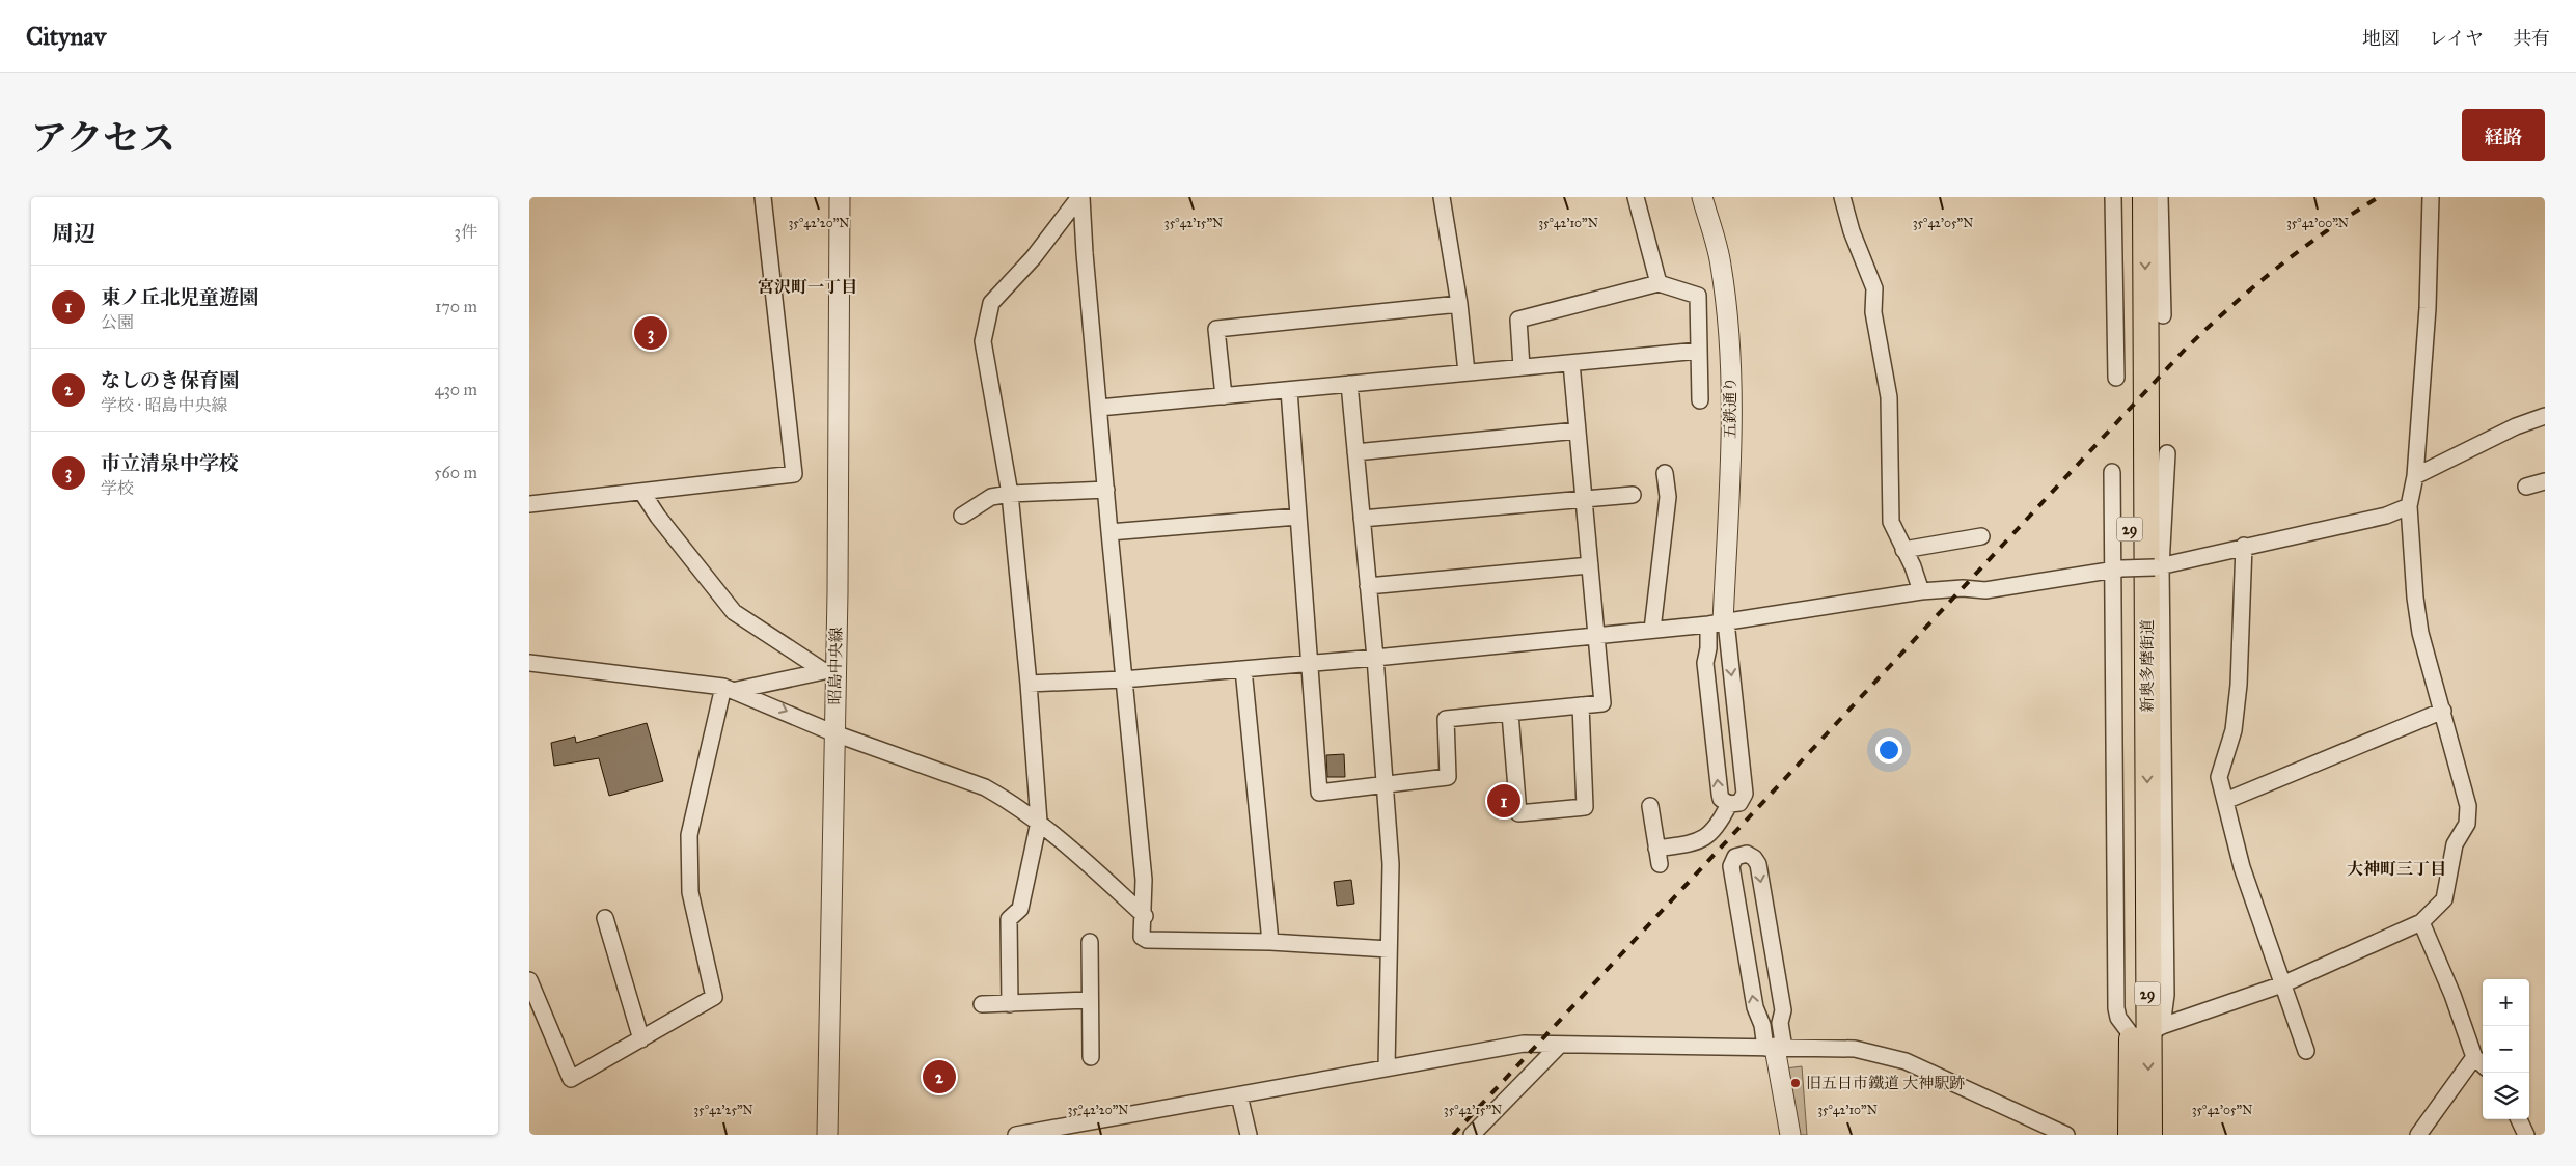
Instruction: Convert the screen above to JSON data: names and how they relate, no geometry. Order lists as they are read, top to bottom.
{
  "streets": {
    "main road": ["29", "新奥多摩街道"],
    "street": ["五鉄通り", "昭島中央線"]
  },
  "districts": ["宮沢町一丁目", "大神町三丁目"],
  "places": ["旧五日市鐵道 大神駅跡"],
  "page": {
    "header": "Citynav",
    "nav": ["地図", "レイヤ", "共有"],
    "title": "アクセス",
    "buttons": "経路",
    "heading": ["周辺", "3件"],
    "list": [
      {
        "mark": "1",
        "name": "東ノ丘北児童遊園",
        "note": "公園",
        "value": "170 m"
      },
      {
        "mark": "2",
        "name": "なしのき保育園",
        "note": "学校 · 昭島中央線",
        "value": "430 m"
      },
      {
        "mark": "3",
        "name": "市立清泉中学校",
        "note": "学校",
        "value": "560 m"
      }
    ],
    "pins": ["3", "1", "2"],
    "map_buttons": ["+", "−"]
  },
  "coordinates": [
    "35°42'00\"N",
    "35°42'20\"N",
    "35°42'15\"N",
    "35°42'10\"N",
    "35°42'05\"N",
    "35°42'25\"N"
  ]
}
